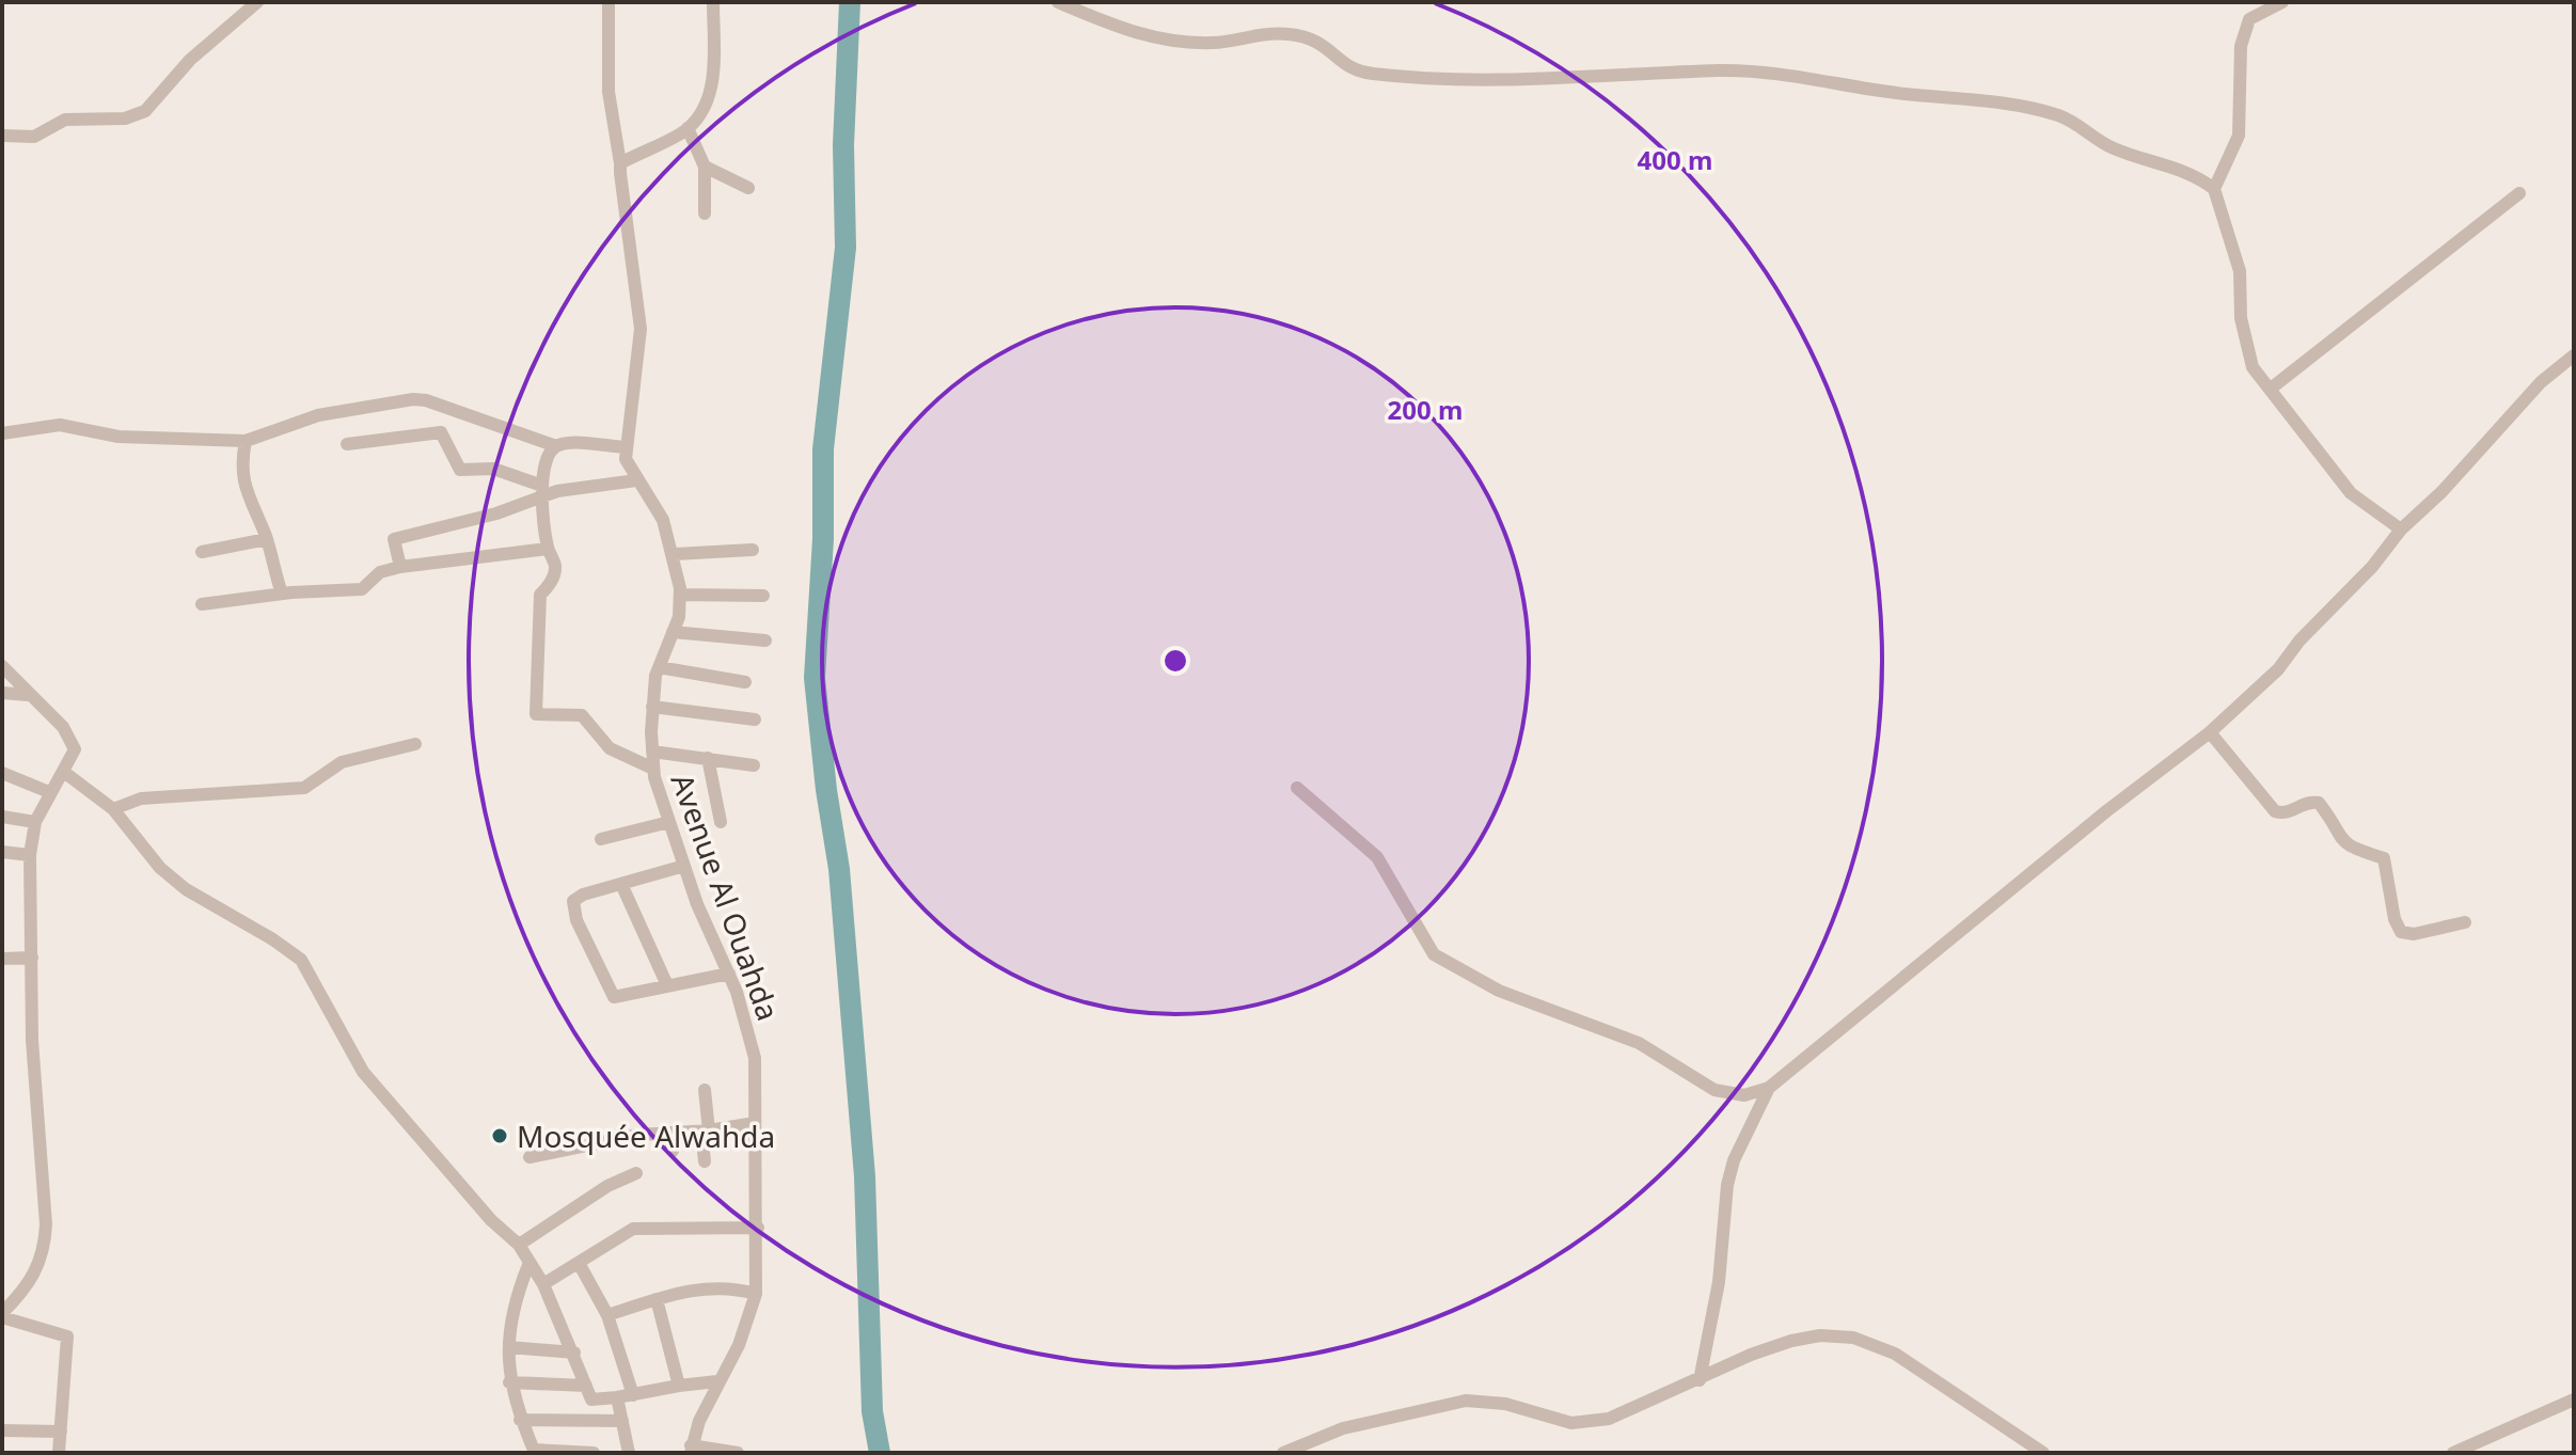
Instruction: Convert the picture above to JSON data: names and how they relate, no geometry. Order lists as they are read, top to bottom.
{
  "streets": {
    "street": ["Avenue Al Ouahda"]
  },
  "places": ["Mosquée Alwahda"],
  "rings": ["400 m", "200 m"]
}
